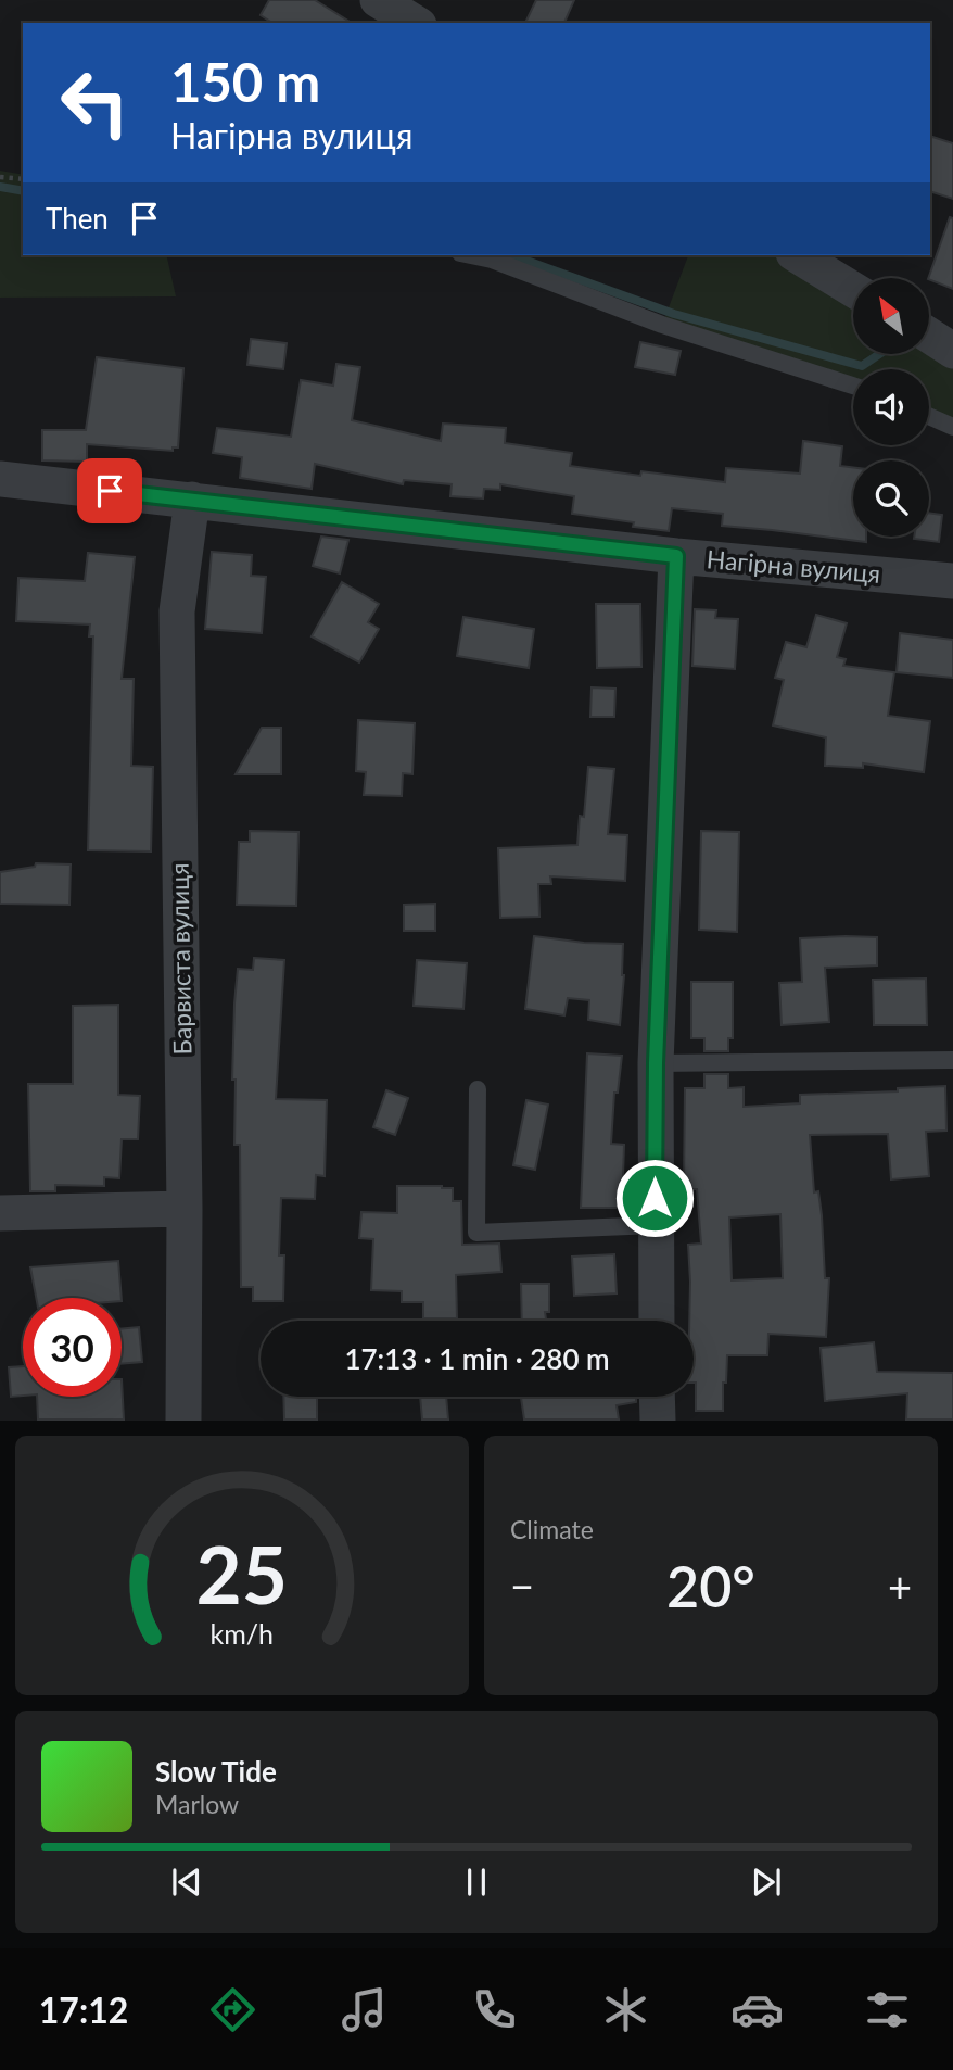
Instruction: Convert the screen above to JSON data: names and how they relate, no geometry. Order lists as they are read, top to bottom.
{
  "streets": {
    "street": ["Нагірна вулиця", "Барвиста вулиця"]
  },
  "crossings": [
    ["Нагірна вулиця", "Барвиста вулиця"]
  ],
  "north": "top left",
  "page": {
    "turn": ["150 m", "Нагірна вулиця"],
    "then": "Then",
    "limit": "30",
    "trip": "17:13 · 1 min · 280 m",
    "tile": "Climate",
    "heat": ["−", "20°", "+"],
    "song": ["Slow Tide", "Marlow"],
    "tabs": "17:12",
    "gauge": ["25", "km/h"]
  }
}
